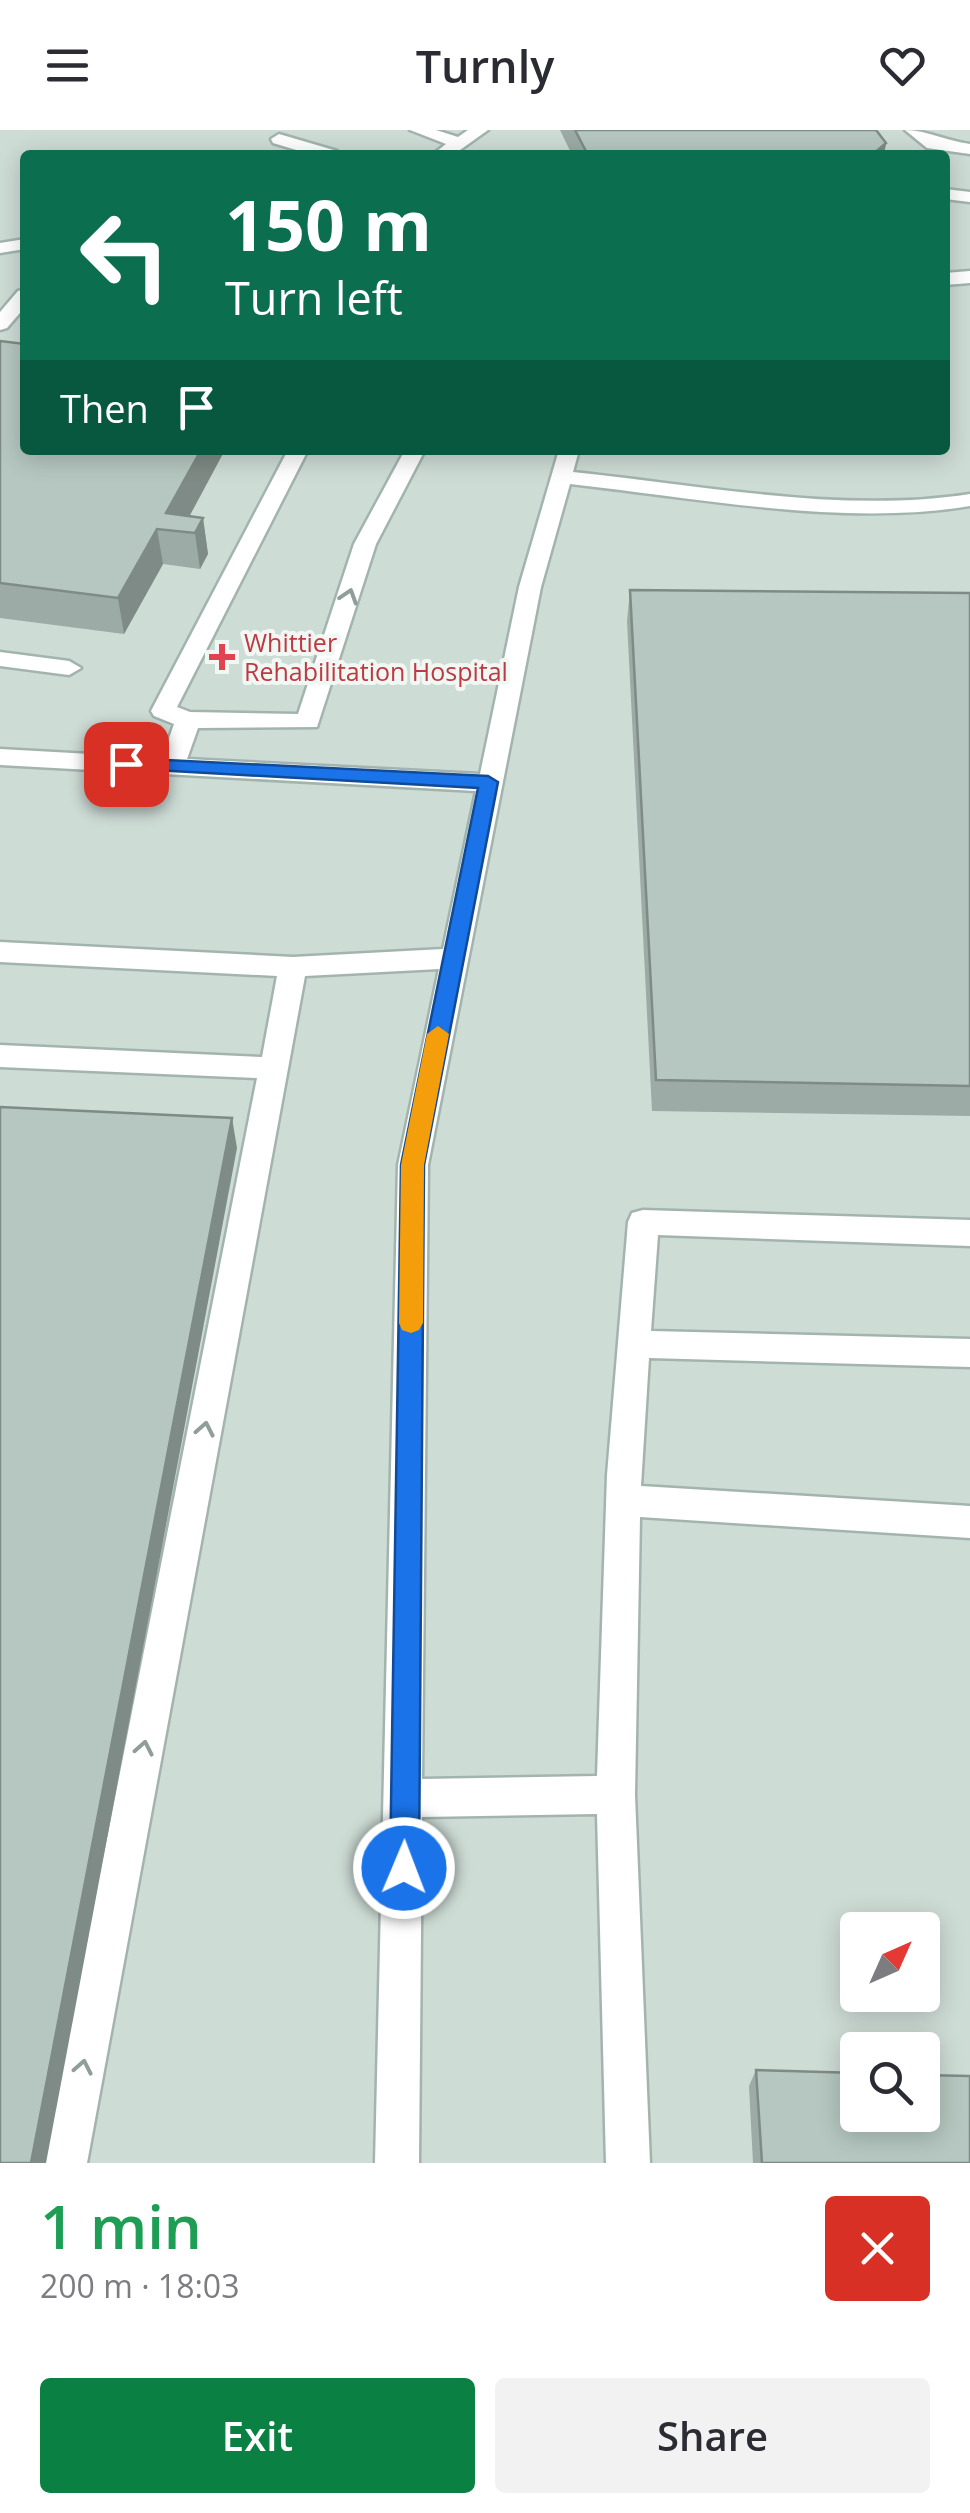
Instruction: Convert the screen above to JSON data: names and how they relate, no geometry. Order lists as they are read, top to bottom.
{
  "places": {
    "health": ["Whittier Rehabilitation Hospital"]
  },
  "north": "top right",
  "page": {
    "header": "Turnly",
    "turn": ["150 m", "Turn left"],
    "then": "Then",
    "heading": ["1 min", "200 m · 18:03"],
    "buttons": ["Exit", "Share"]
  }
}
